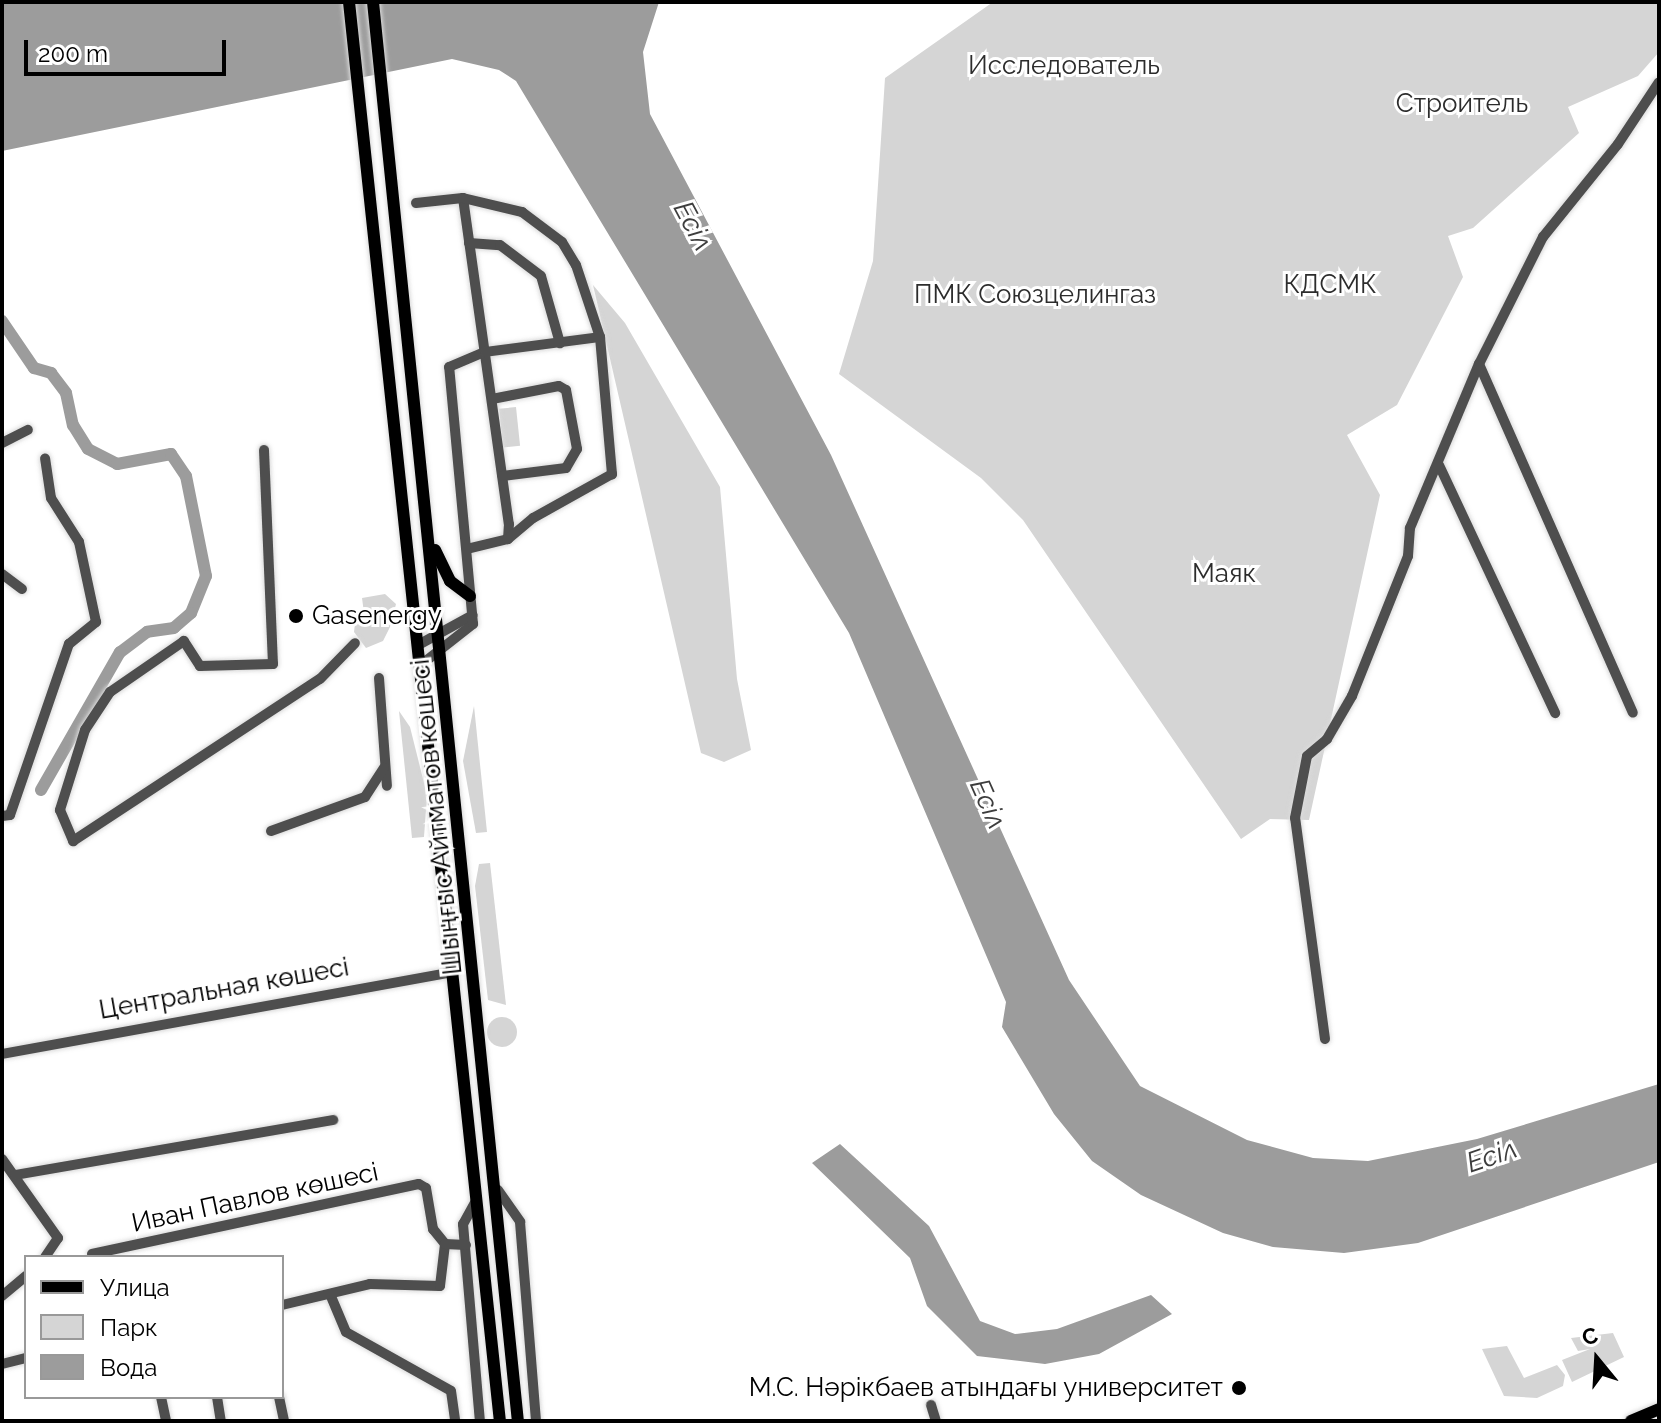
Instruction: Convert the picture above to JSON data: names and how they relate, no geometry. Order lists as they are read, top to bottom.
{
  "streets": {
    "main road": ["Шыңғыс Айтматов көшесі"],
    "street": ["Центральная көшесі", "Иван Павлов көшесі"]
  },
  "crossings": [
    ["Шыңғыс Айтматов көшесі", "Центральная көшесі"]
  ],
  "water": ["Есіл"],
  "parks": [
    "Исследователь",
    "Строитель",
    "КДСМК",
    "ПМК Союзцелингаз",
    "Маяк"
  ],
  "places": ["Gasenergy", "М.С. Нәрікбаев атындағы университет"],
  "legend": ["Улица", "Парк", "Вода"],
  "scale_bar": "200 m",
  "north": "top"
}
